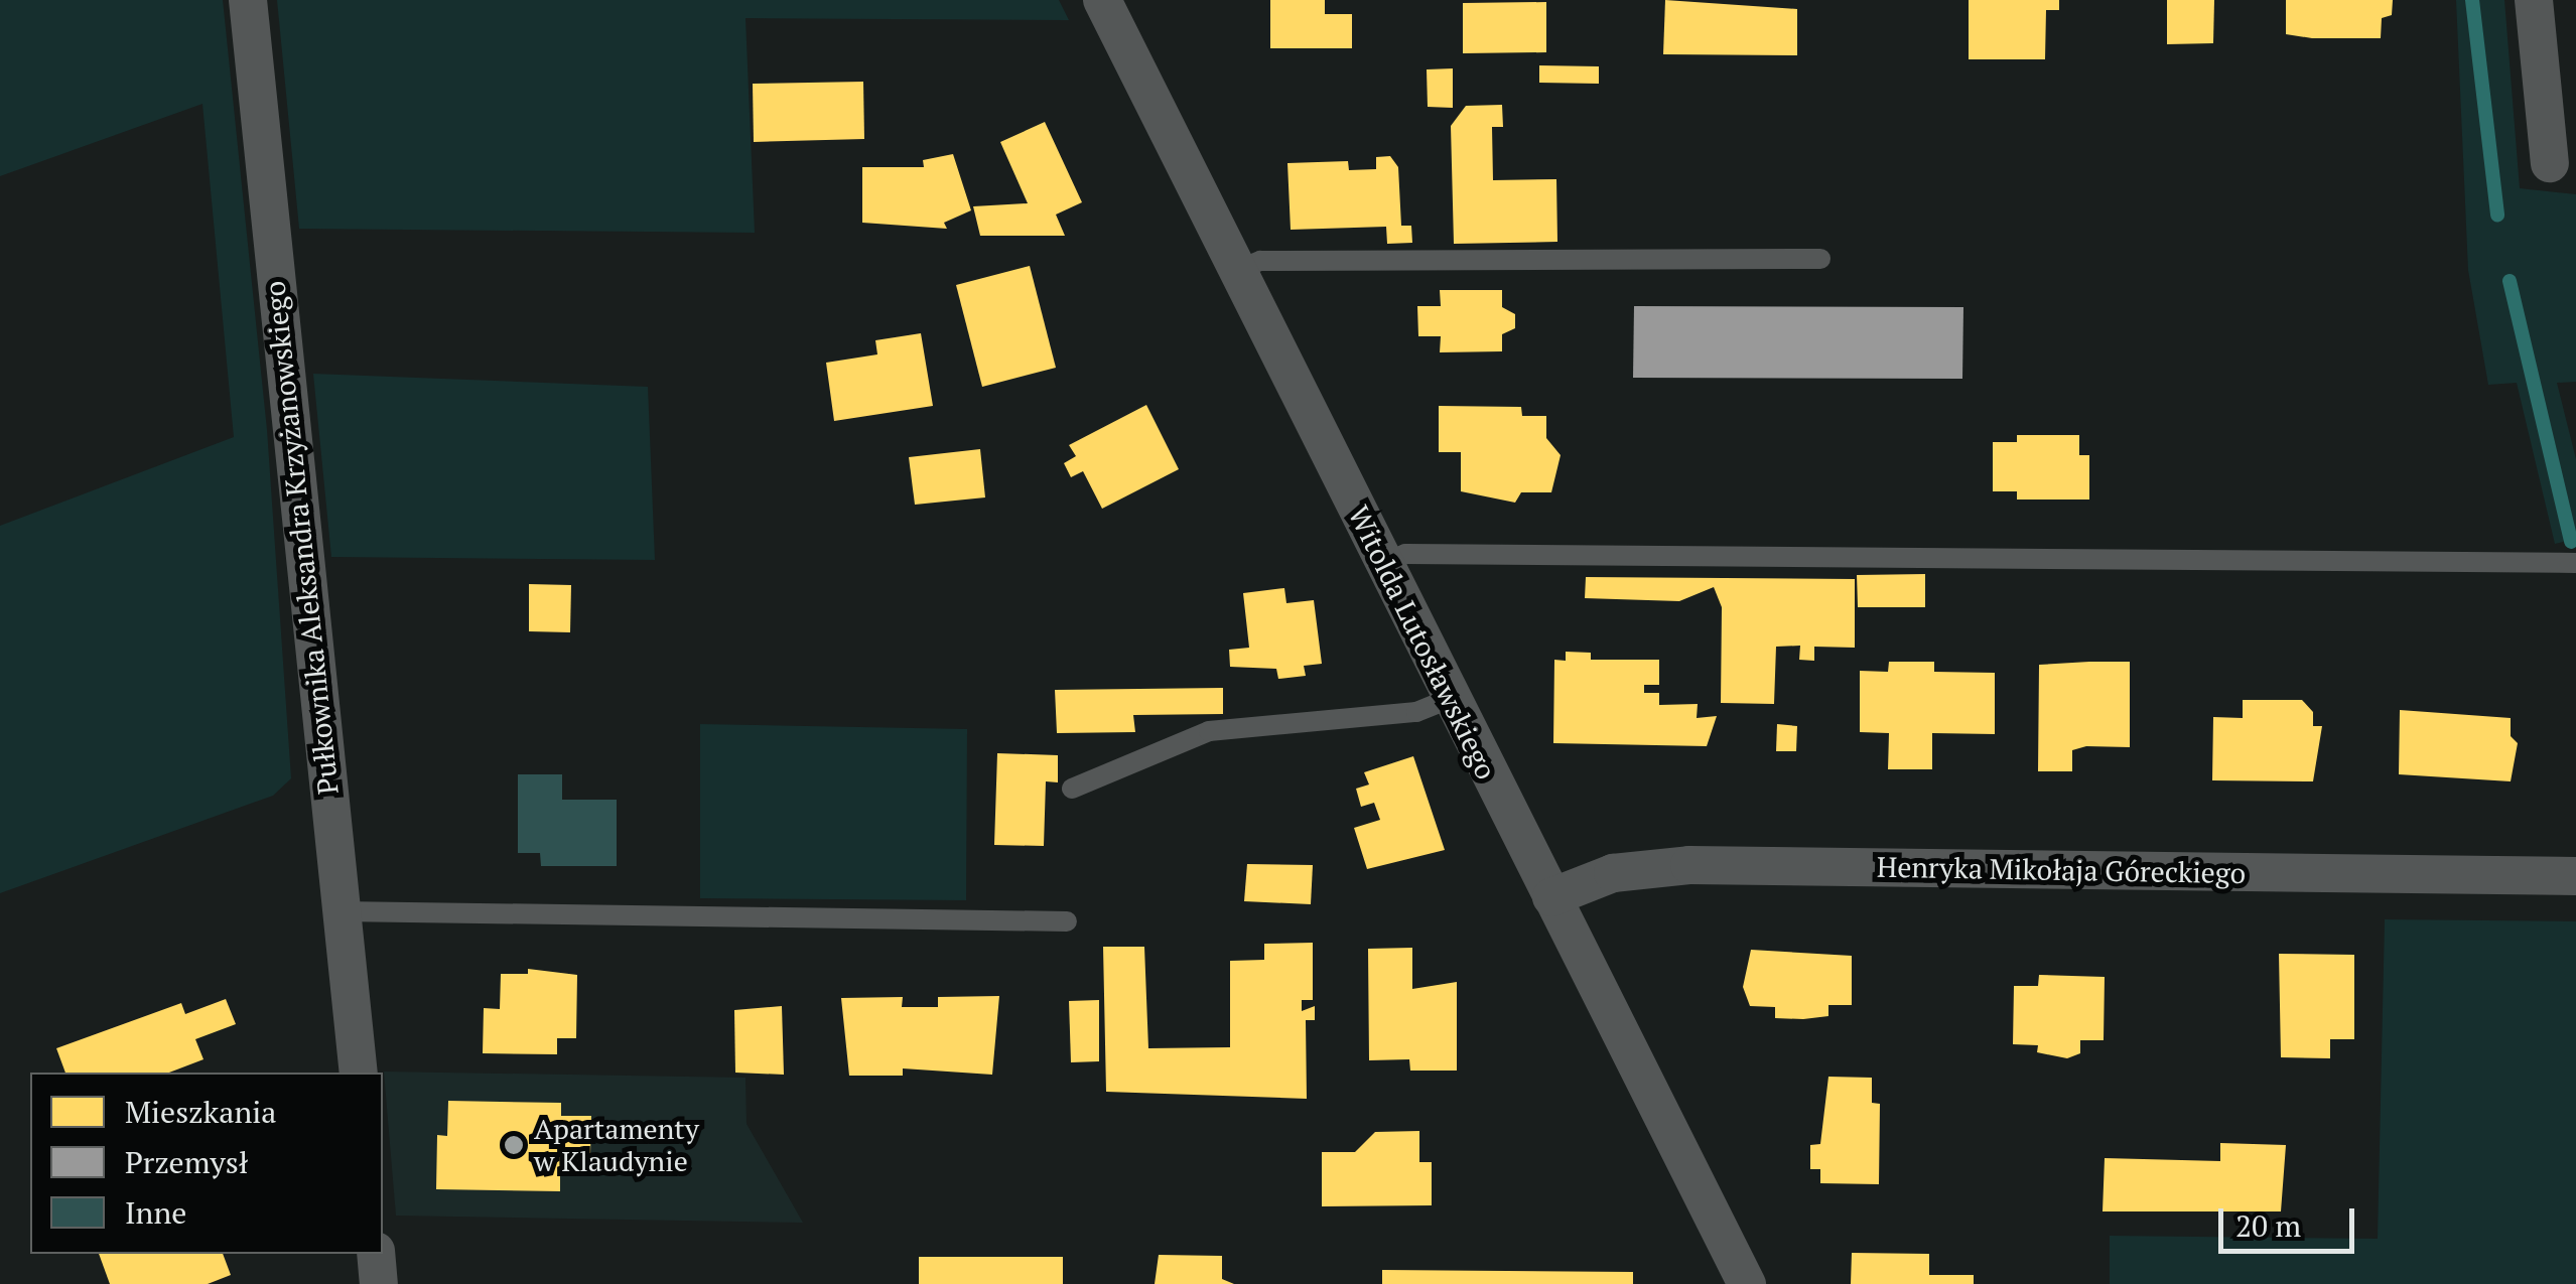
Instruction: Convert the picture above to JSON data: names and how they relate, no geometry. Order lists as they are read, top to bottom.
{
  "streets": {
    "street": ["Pułkownika Aleksandra Krzyżanowskiego", "Witolda Lutosławskiego", "Henryka Mikołaja Góreckiego"]
  },
  "crossings": [
    ["Witolda Lutosławskiego", "Henryka Mikołaja Góreckiego"]
  ],
  "places": ["Apartamenty w Klaudynie"],
  "legend": ["Mieszkania", "Przemysł", "Inne"],
  "scale_bar": "20 m"
}
